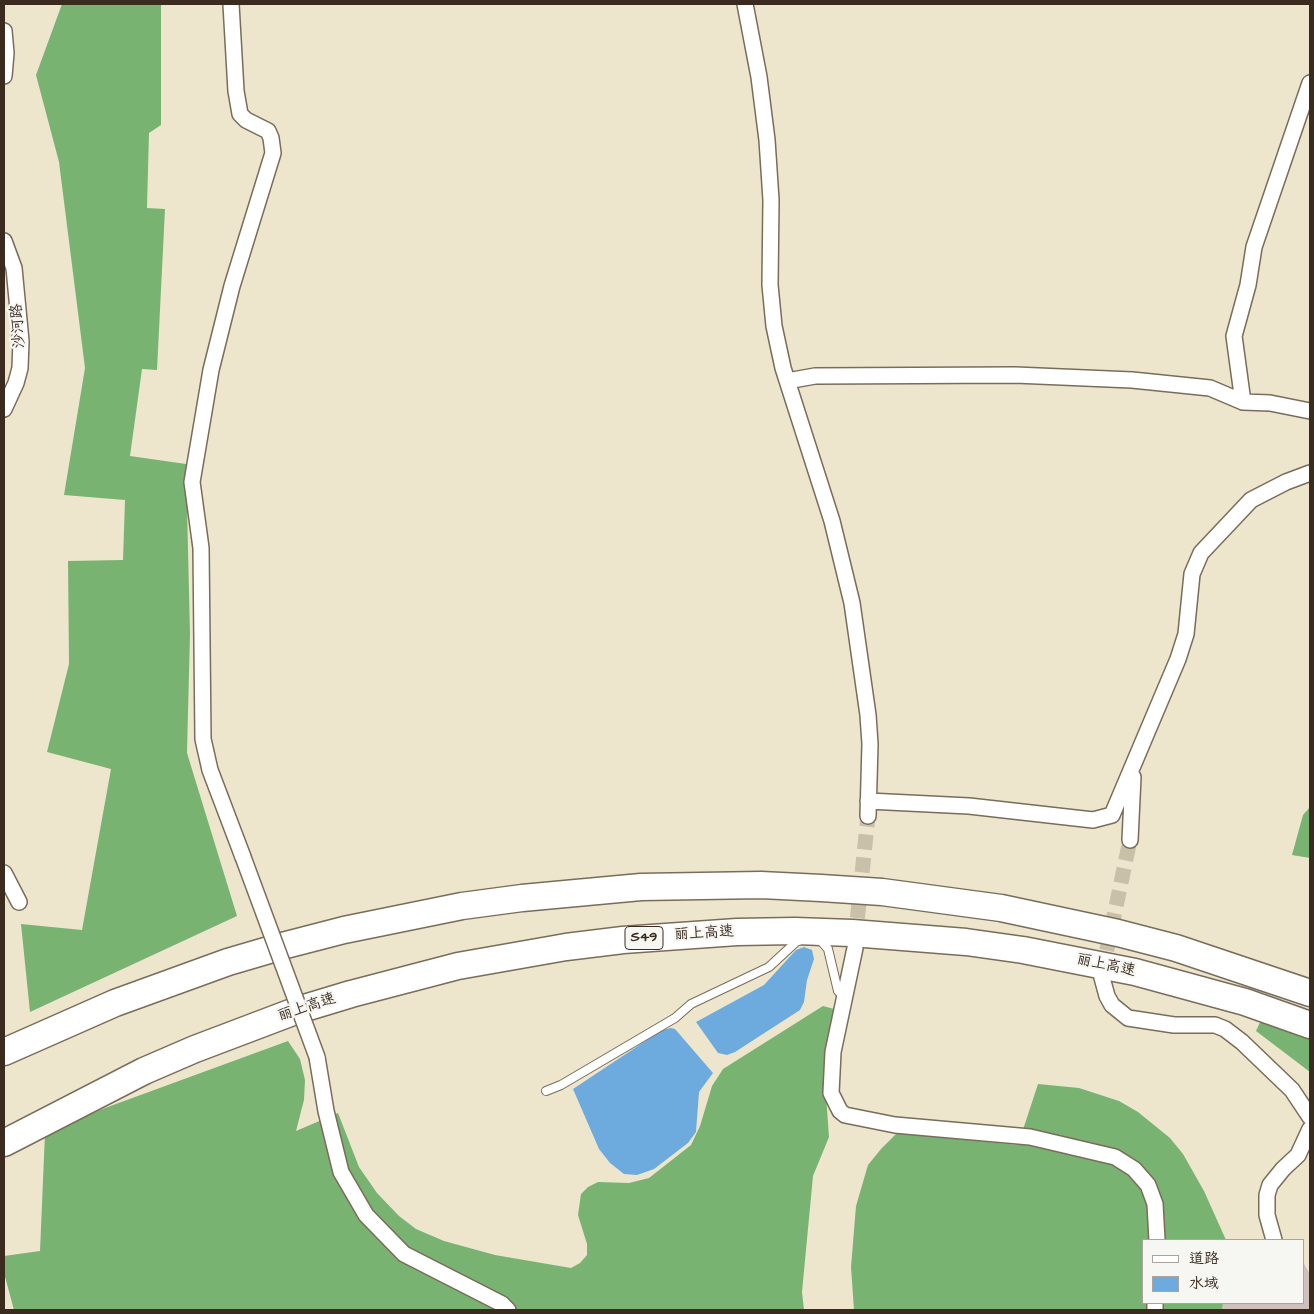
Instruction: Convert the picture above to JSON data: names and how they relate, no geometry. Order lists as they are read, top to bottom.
{
  "streets": {
    "highway": ["丽上高速", "S49"],
    "street": ["沙河路"]
  },
  "legend": ["道路", "水域"]
}
